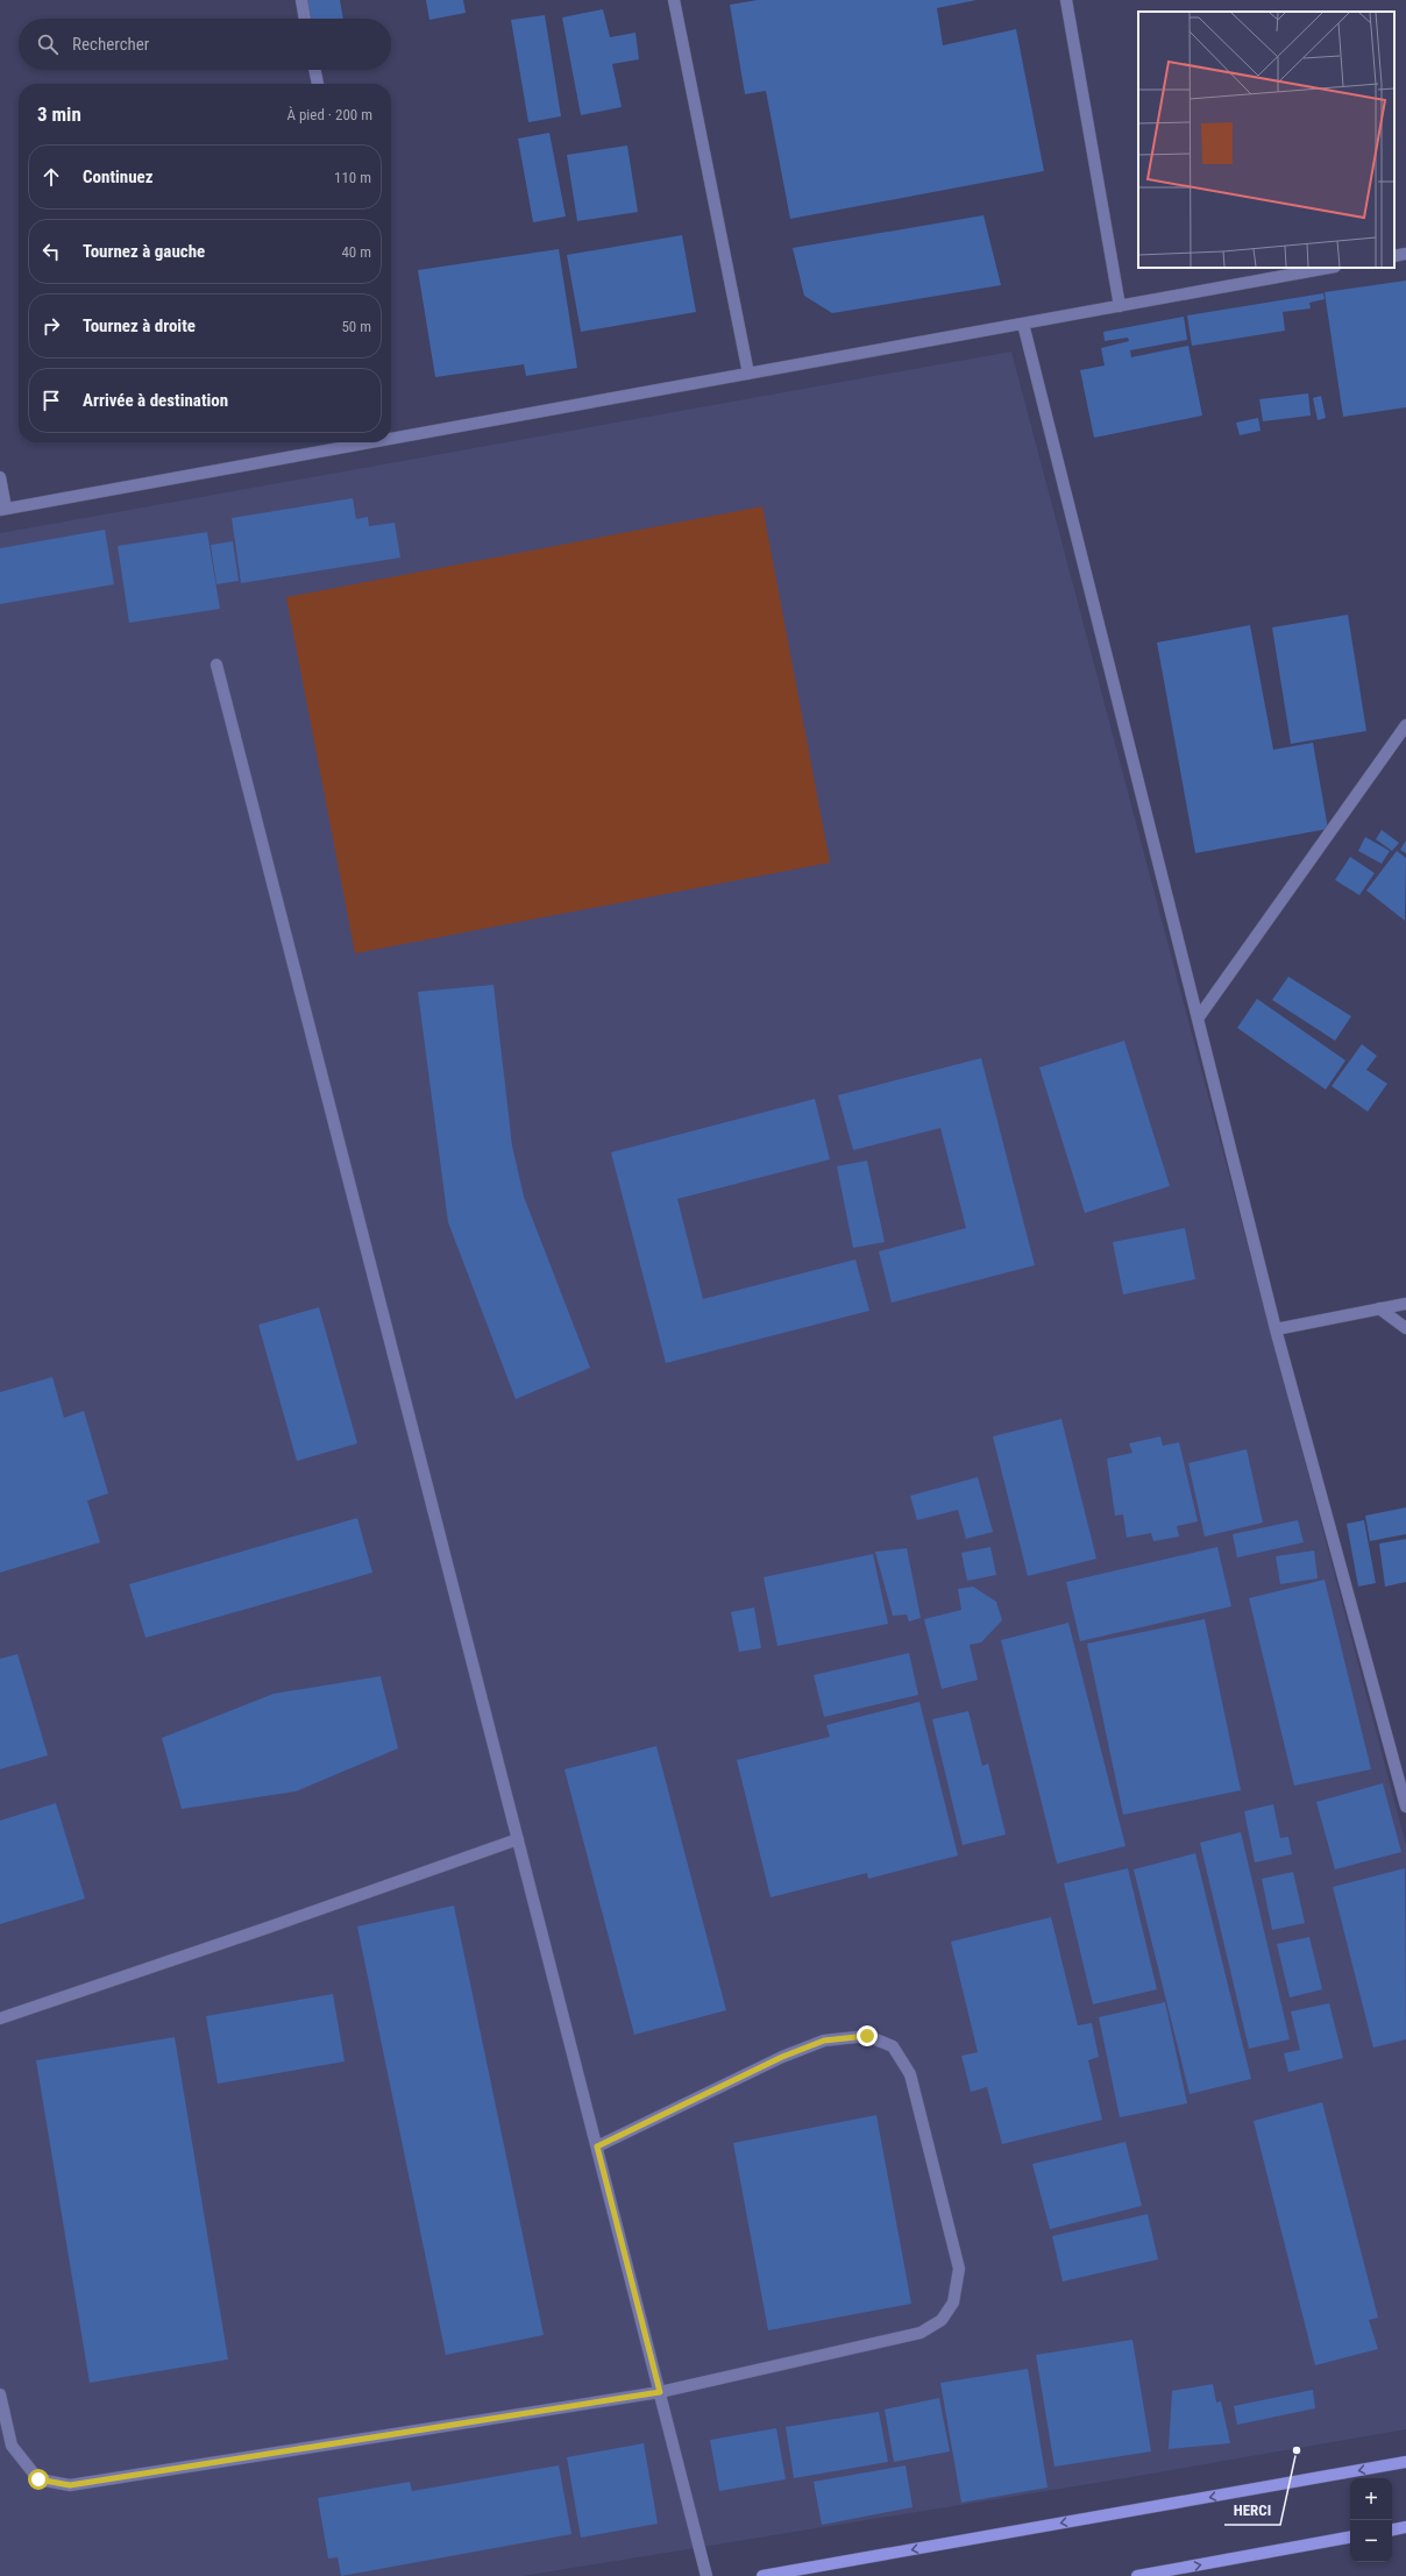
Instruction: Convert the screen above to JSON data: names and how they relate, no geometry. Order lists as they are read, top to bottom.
{
  "places": ["HERCI"],
  "page": {
    "search": "Rechercher",
    "heading": ["3 min", "À pied · 200 m"],
    "list": [
      ["Continuez", "110 m"],
      ["Tournez à gauche", "40 m"],
      ["Tournez à droite", "50 m"],
      "Arrivée à destination"
    ],
    "map_buttons": ["+", "−"]
  }
}
